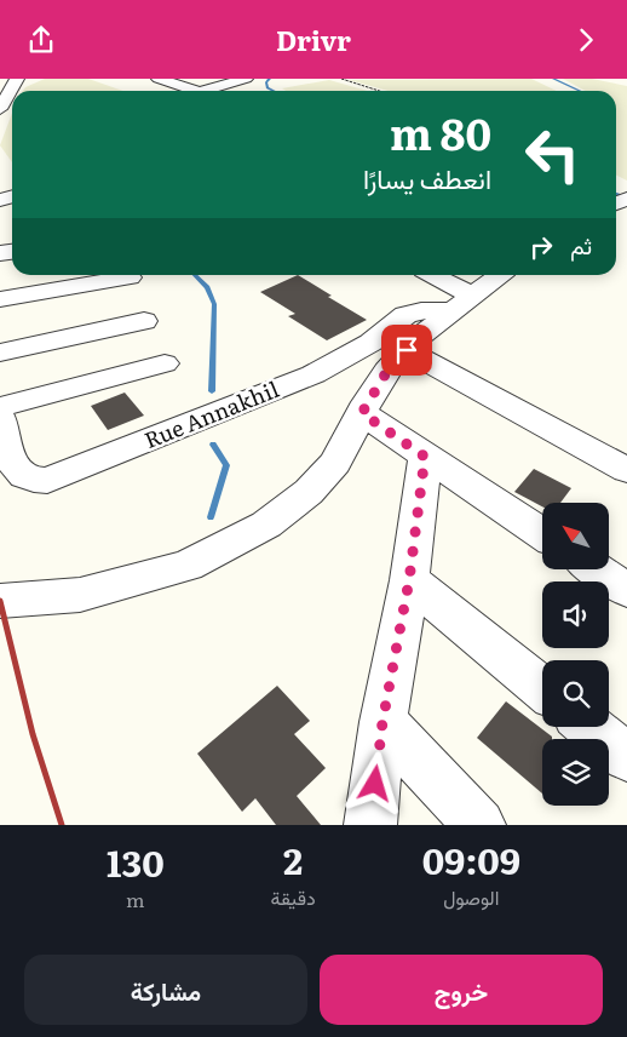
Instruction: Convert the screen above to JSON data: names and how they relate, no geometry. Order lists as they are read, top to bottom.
{
  "streets": {
    "street": ["Rue Annakhil"]
  },
  "north": "top left",
  "page": {
    "header": "Drivr",
    "turn": ["80 m", "انعطف يسارًا"],
    "then": "ثم",
    "eta": [
      "09:09",
      "الوصول",
      "2",
      "دقيقة",
      "130",
      "m"
    ],
    "buttons": ["خروج", "مشاركة"]
  }
}
